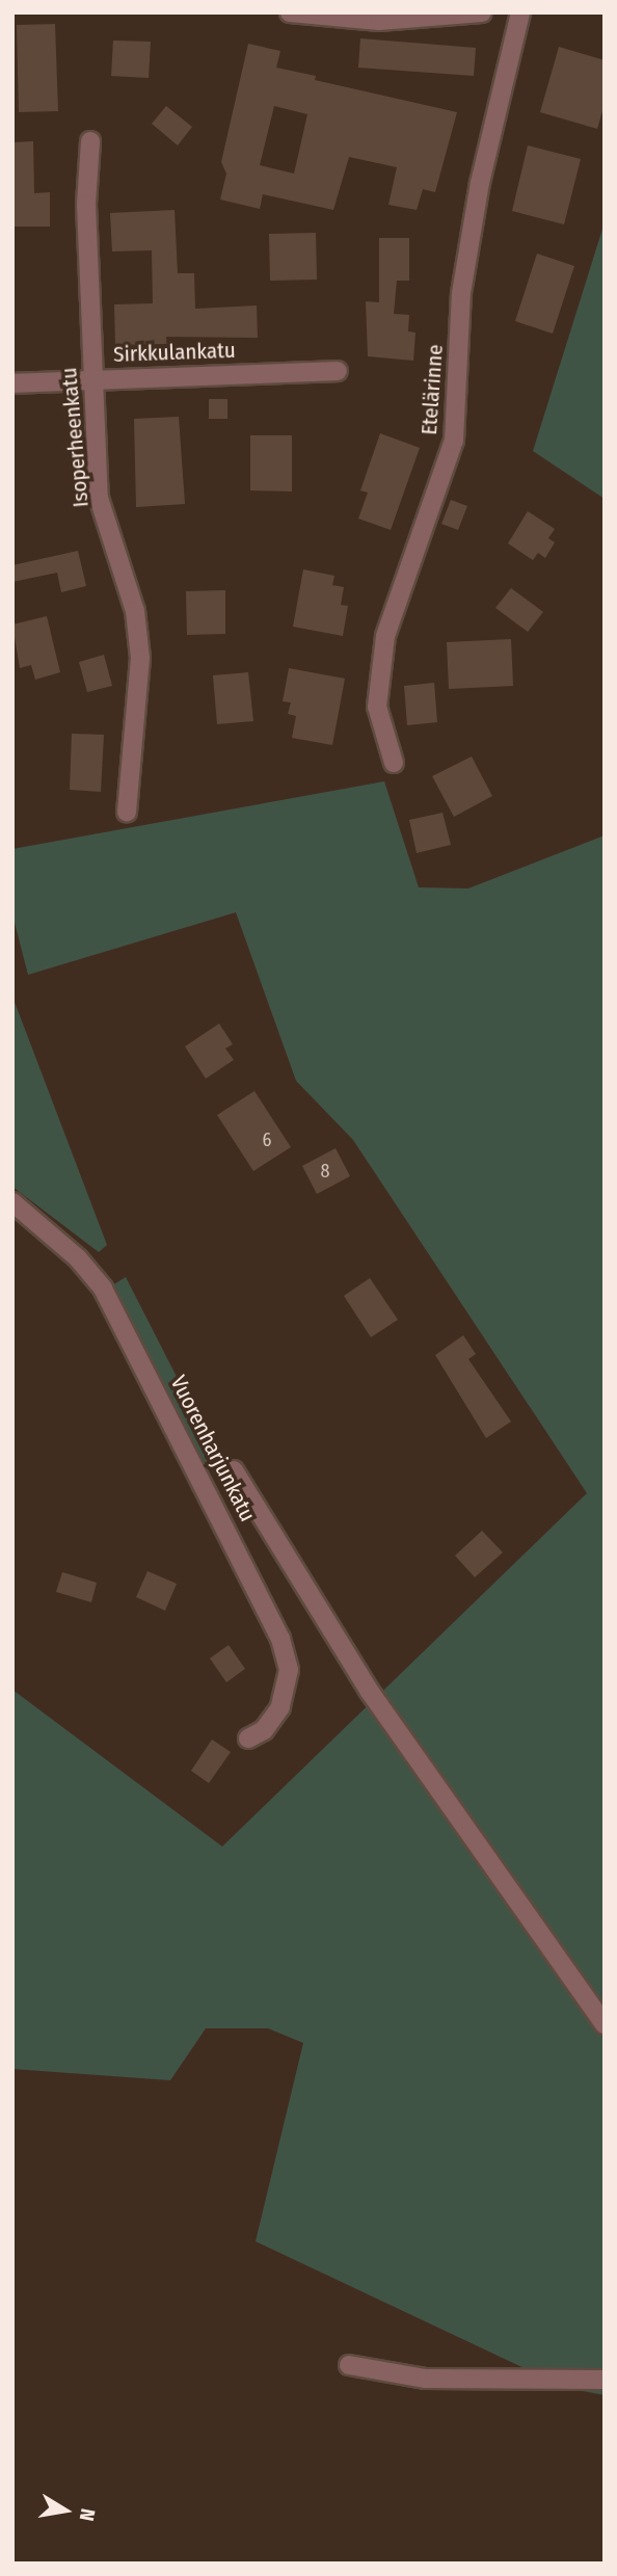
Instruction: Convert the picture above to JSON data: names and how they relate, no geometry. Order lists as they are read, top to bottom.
{
  "streets": {
    "street": [
      "Sirkkulankatu",
      "Etelärinne",
      "Isoperheenkatu",
      "Vuorenharjunkatu"
    ]
  },
  "crossings": [
    ["Sirkkulankatu", "Isoperheenkatu"]
  ],
  "house_numbers": ["6", "8"],
  "north": "right"
}
